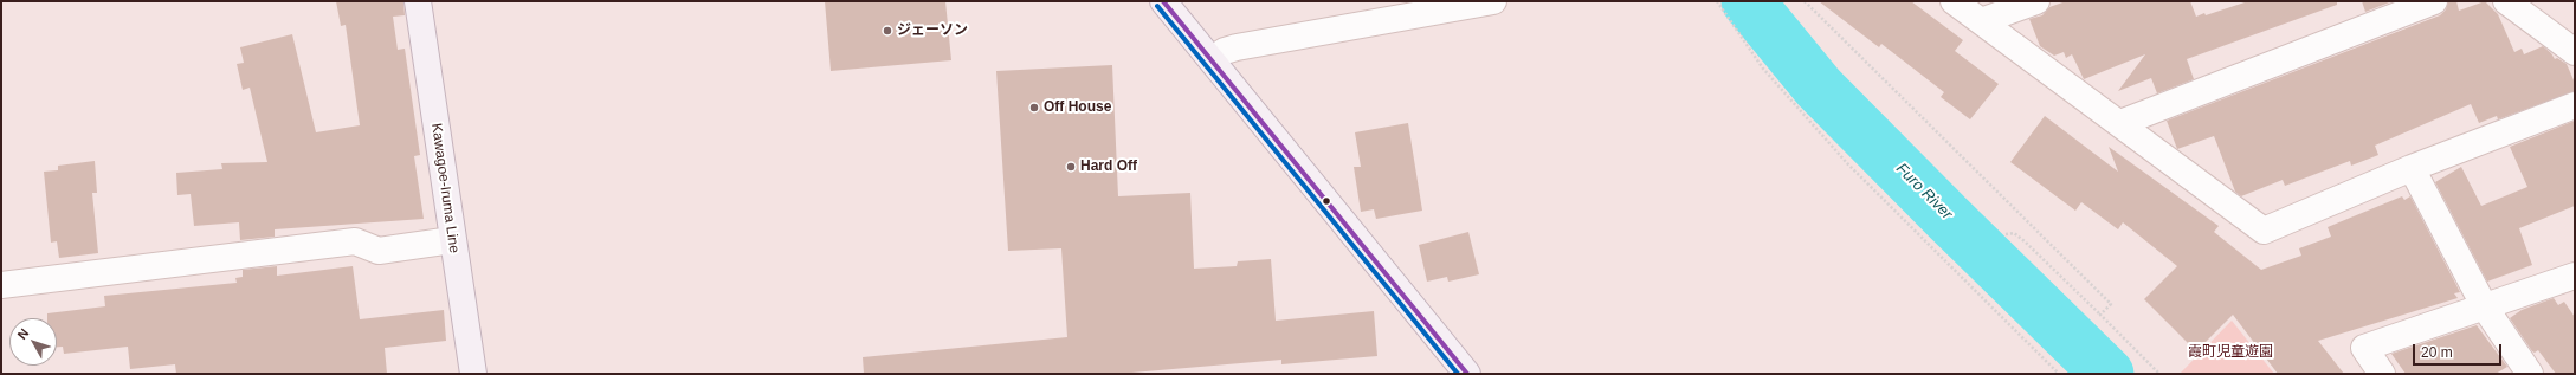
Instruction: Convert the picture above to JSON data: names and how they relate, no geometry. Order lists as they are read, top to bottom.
{
  "streets": {
    "main road": ["Kawagoe-Iruma Line"]
  },
  "water": ["Furo River"],
  "parks": ["霞町児童遊園"],
  "places": ["ジェーソン", "Off House", "Hard Off"],
  "scale_bar": "20 m",
  "north": "top left"
}
